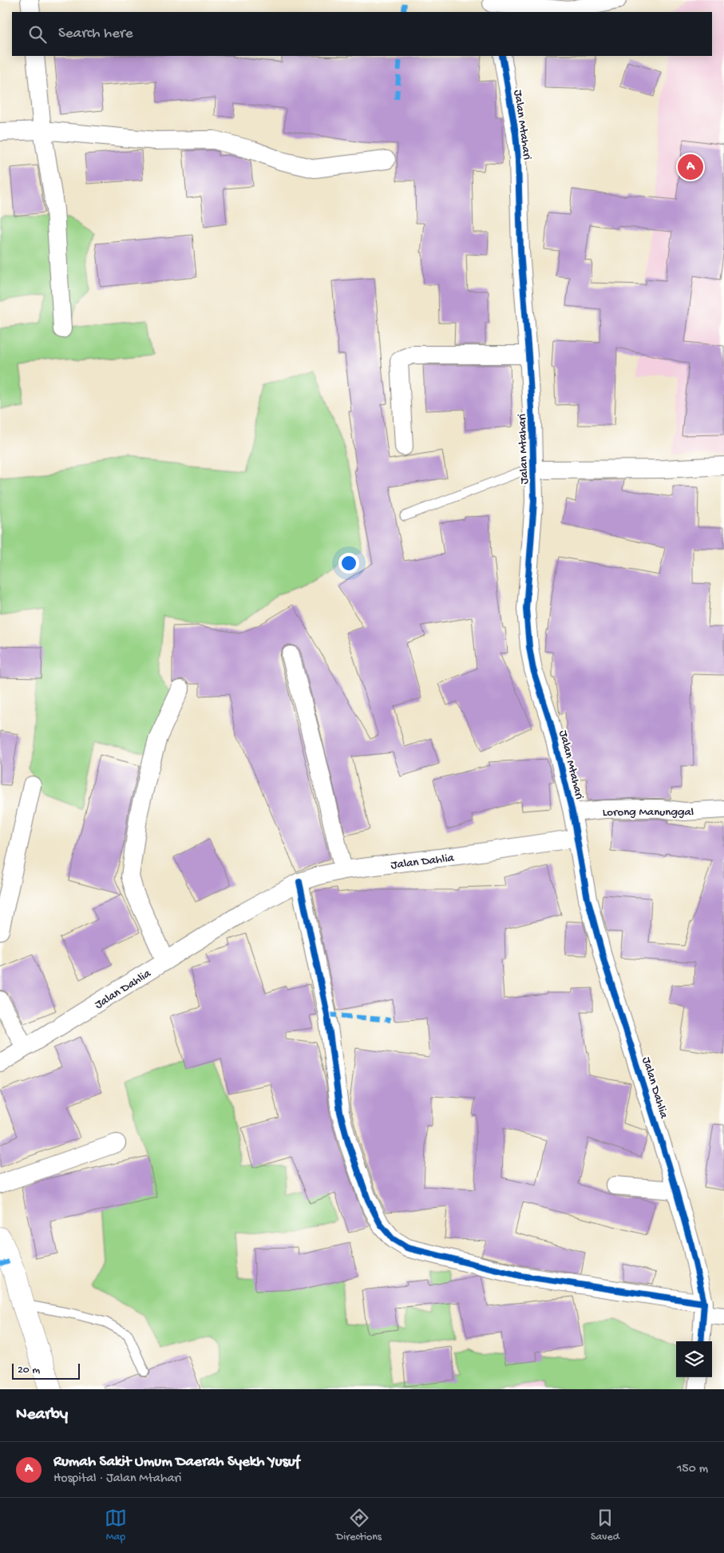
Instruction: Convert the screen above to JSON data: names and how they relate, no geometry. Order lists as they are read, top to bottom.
{
  "streets": {
    "street": ["Jalan Mtahari", "Lorong Manunggal", "Jalan Dahlia"]
  },
  "crossings": [
    ["Jalan Mtahari", "Lorong Manunggal"],
    ["Jalan Mtahari", "Jalan Dahlia"]
  ],
  "scale_bar": "20 m",
  "page": {
    "search": "Search here",
    "pins": "A",
    "scale": "20 m",
    "heading": "Nearby",
    "list": [
      {
        "mark": "A",
        "name": "Rumah Sakit Umum Daerah Syekh Yusuf",
        "note": "Hospital · Jalan Mtahari",
        "value": "150 m"
      }
    ],
    "nav": ["Map", "Directions", "Saved"]
  }
}
